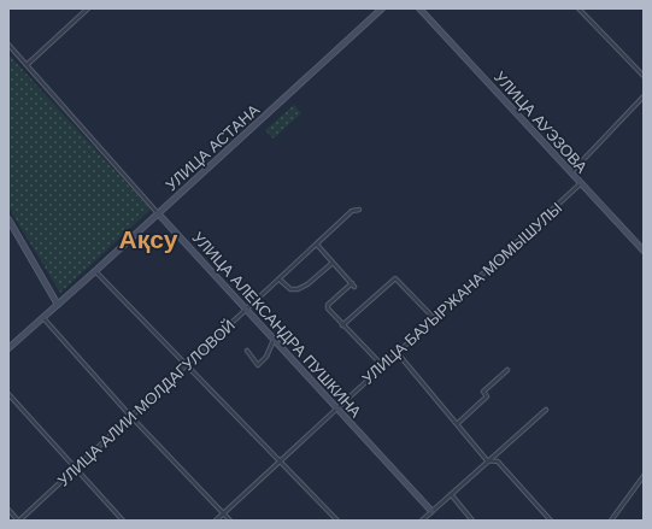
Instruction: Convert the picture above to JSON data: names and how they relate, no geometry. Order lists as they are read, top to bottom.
{
  "streets": {
    "street": [
      "УЛИЦА АУЭЗОВА",
      "УЛИЦА АСТАНА",
      "УЛИЦА БАУЫРЖАНА МОМЫШУЛЫ",
      "УЛИЦА АЛЕКСАНДРА ПУШКИНА",
      "УЛИЦА АЛИИ МОЛДАГУЛОВОЙ"
    ]
  },
  "crossings": [
    ["УЛИЦА АУЭЗОВА", "УЛИЦА БАУЫРЖАНА МОМЫШУЛЫ"],
    ["УЛИЦА АСТАНА", "УЛИЦА АЛЕКСАНДРА ПУШКИНА"],
    ["УЛИЦА БАУЫРЖАНА МОМЫШУЛЫ", "УЛИЦА АЛЕКСАНДРА ПУШКИНА"],
    ["УЛИЦА АЛЕКСАНДРА ПУШКИНА", "УЛИЦА АЛИИ МОЛДАГУЛОВОЙ"]
  ],
  "districts": ["Ақсу"]
}
